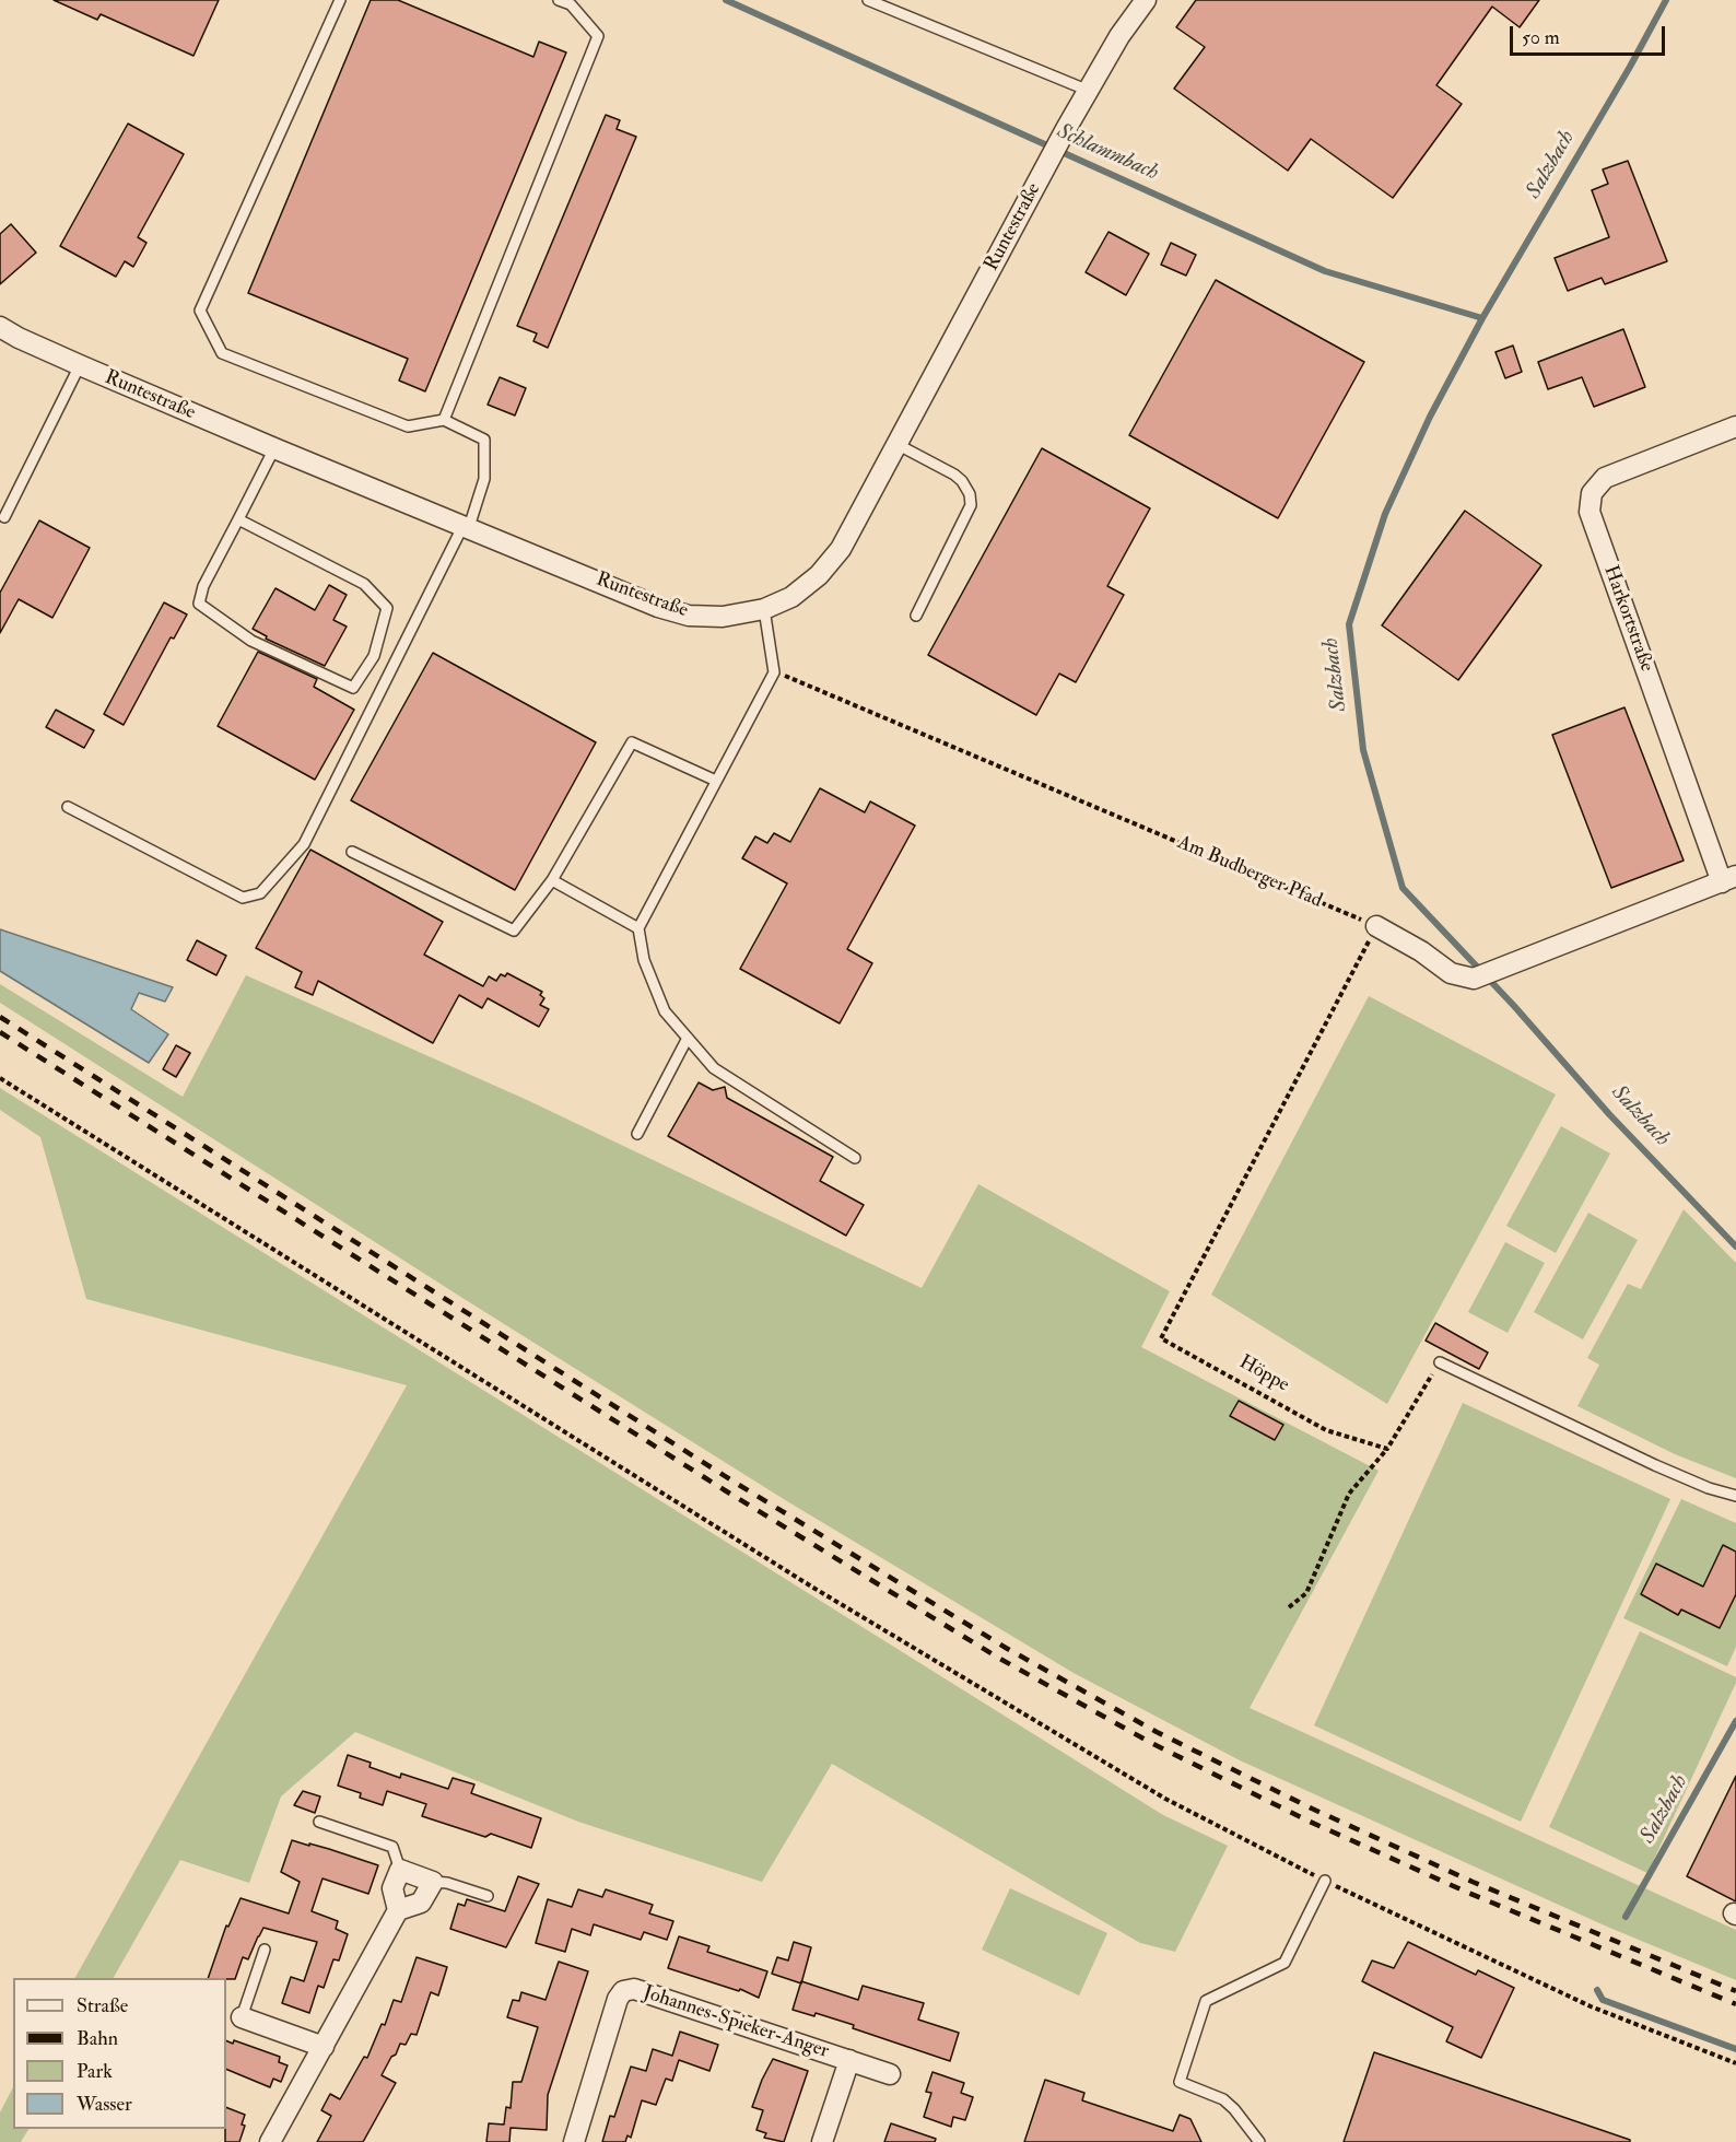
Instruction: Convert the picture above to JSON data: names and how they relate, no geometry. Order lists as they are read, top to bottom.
{
  "streets": {
    "street": ["Runtestraße", "Harkortstraße", "Johannes-Spieker-Anger"],
    "path": ["Am Budberger Pfad", "Höppe"]
  },
  "crossings": [
    ["Am Budberger Pfad", "Höppe"]
  ],
  "water": ["Schlammbach", "Salzbach"],
  "legend": [
    "Straße",
    "Bahn",
    "Park",
    "Wasser"
  ],
  "scale_bar": "50 m"
}
